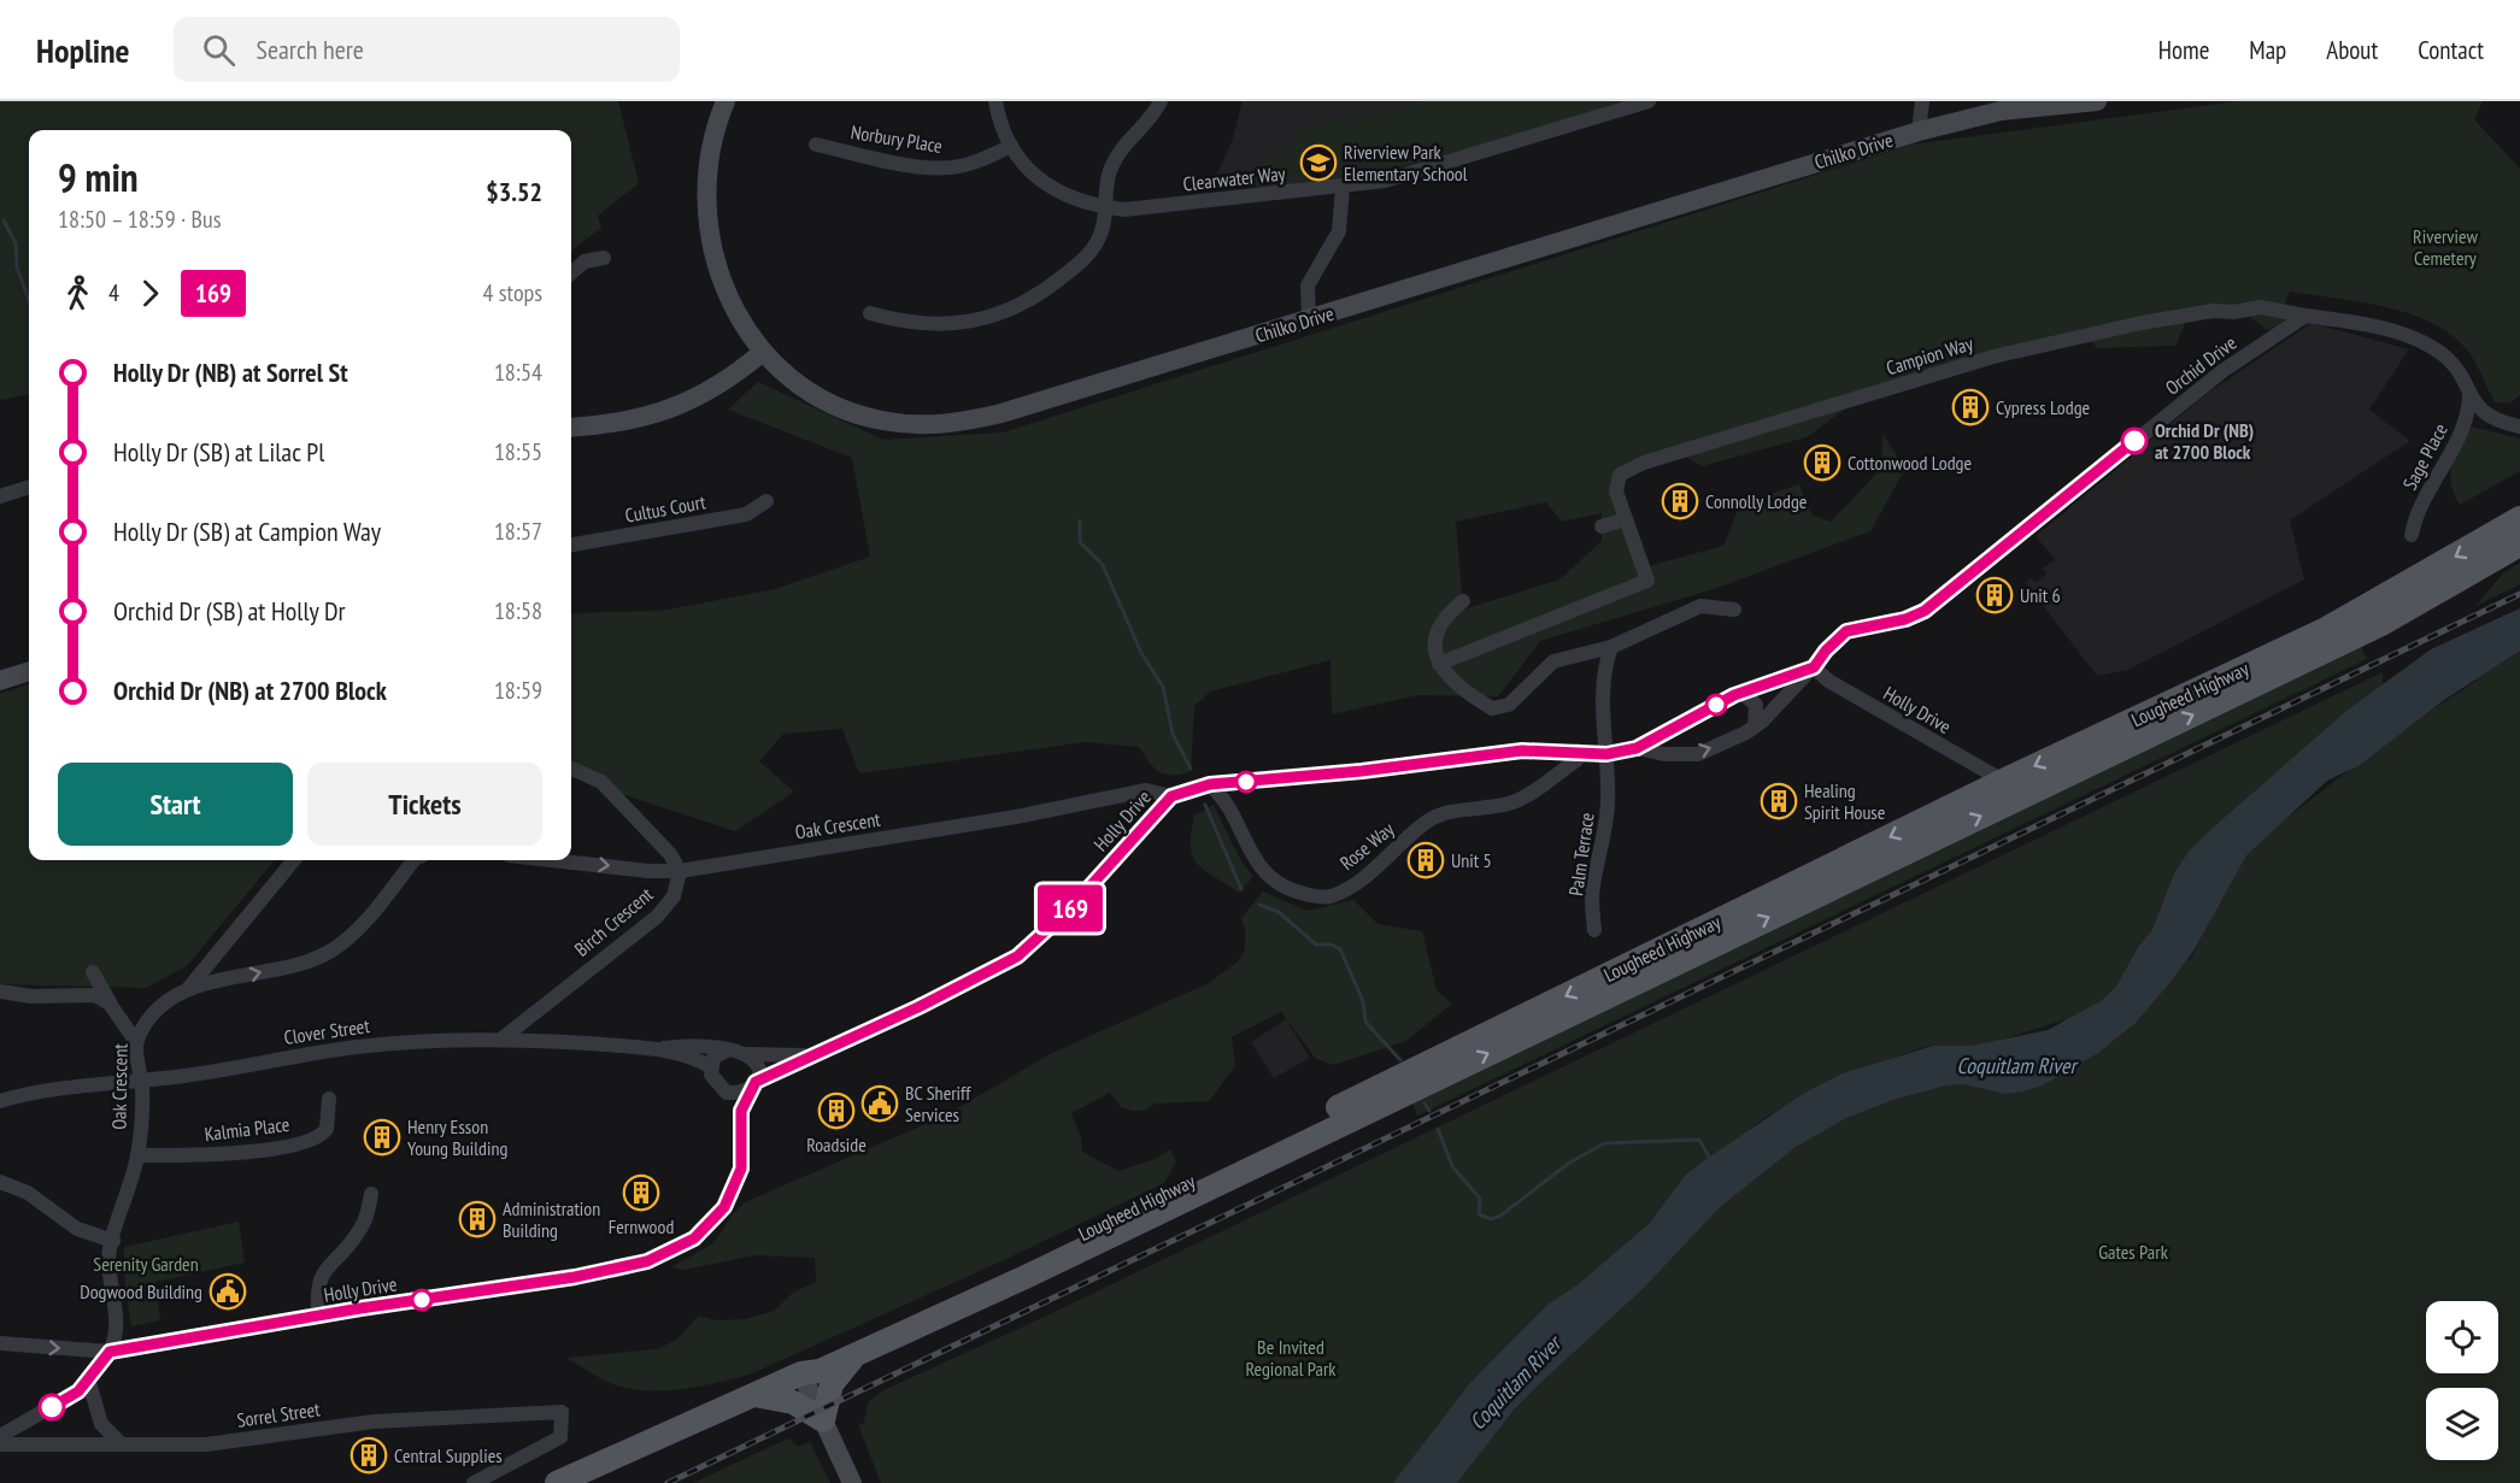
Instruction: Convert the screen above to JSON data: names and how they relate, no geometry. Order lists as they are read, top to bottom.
{
  "streets": {
    "main road": ["Lougheed Highway"],
    "street": [
      "Norbury Place",
      "Chilko Drive",
      "Clearwater Way",
      "Campion Way",
      "Orchid Drive",
      "Sage Place",
      "Cultus Court",
      "Holly Drive",
      "Oak Crescent",
      "Rose Way",
      "Palm Terrace",
      "Birch Crescent",
      "Clover Street",
      "Kalmia Place",
      "Sorrel Street"
    ]
  },
  "crossings": [
    ["Norbury Place", "Clearwater Way"],
    ["Campion Way", "Orchid Drive"],
    ["Orchid Drive", "Holly Drive"],
    ["Lougheed Highway", "Holly Drive"],
    ["Holly Drive", "Oak Crescent"],
    ["Holly Drive", "Rose Way"],
    ["Holly Drive", "Palm Terrace"],
    ["Holly Drive", "Clover Street"],
    ["Oak Crescent", "Birch Crescent"],
    ["Oak Crescent", "Clover Street"],
    ["Oak Crescent", "Kalmia Place"],
    ["Birch Crescent", "Clover Street"]
  ],
  "water": ["Coquitlam River"],
  "parks": [
    "Riverview Cemetery",
    "Gates Park",
    "Serenity Garden",
    "Be Invited Regional Park"
  ],
  "places": {
    "school or university": ["Riverview Park Elementary School"],
    "building": [
      "Cypress Lodge",
      "Cottonwood Lodge",
      "Connolly Lodge",
      "Unit 6",
      "Healing Spirit House",
      "Unit 5",
      "Roadside",
      "Henry Esson Young Building",
      "Fernwood",
      "Administration Building",
      "Central Supplies"
    ],
    "other": ["Orchid Dr (NB) at 2700 Block"],
    "public building": ["BC Sheriff Services", "Dogwood Building"]
  },
  "lines": ["bus line 169"],
  "page": {
    "header": "Hopline",
    "search": "Search here",
    "nav": [
      "Home",
      "Map",
      "About",
      "Contact"
    ],
    "on_map": "169",
    "heading": ["9 min", "18:50 – 18:59 · Bus", "$3.52"],
    "legs": ["4", "169", "4 stops"],
    "list": [
      {
        "name": "Holly Dr (NB) at Sorrel St",
        "value": "18:54"
      },
      {
        "name": "Holly Dr (SB) at Lilac Pl",
        "value": "18:55"
      },
      {
        "name": "Holly Dr (SB) at Campion Way",
        "value": "18:57"
      },
      {
        "name": "Orchid Dr (SB) at Holly Dr",
        "value": "18:58"
      },
      {
        "name": "Orchid Dr (NB) at 2700 Block",
        "value": "18:59"
      }
    ],
    "buttons": ["Start", "Tickets"]
  }
}
